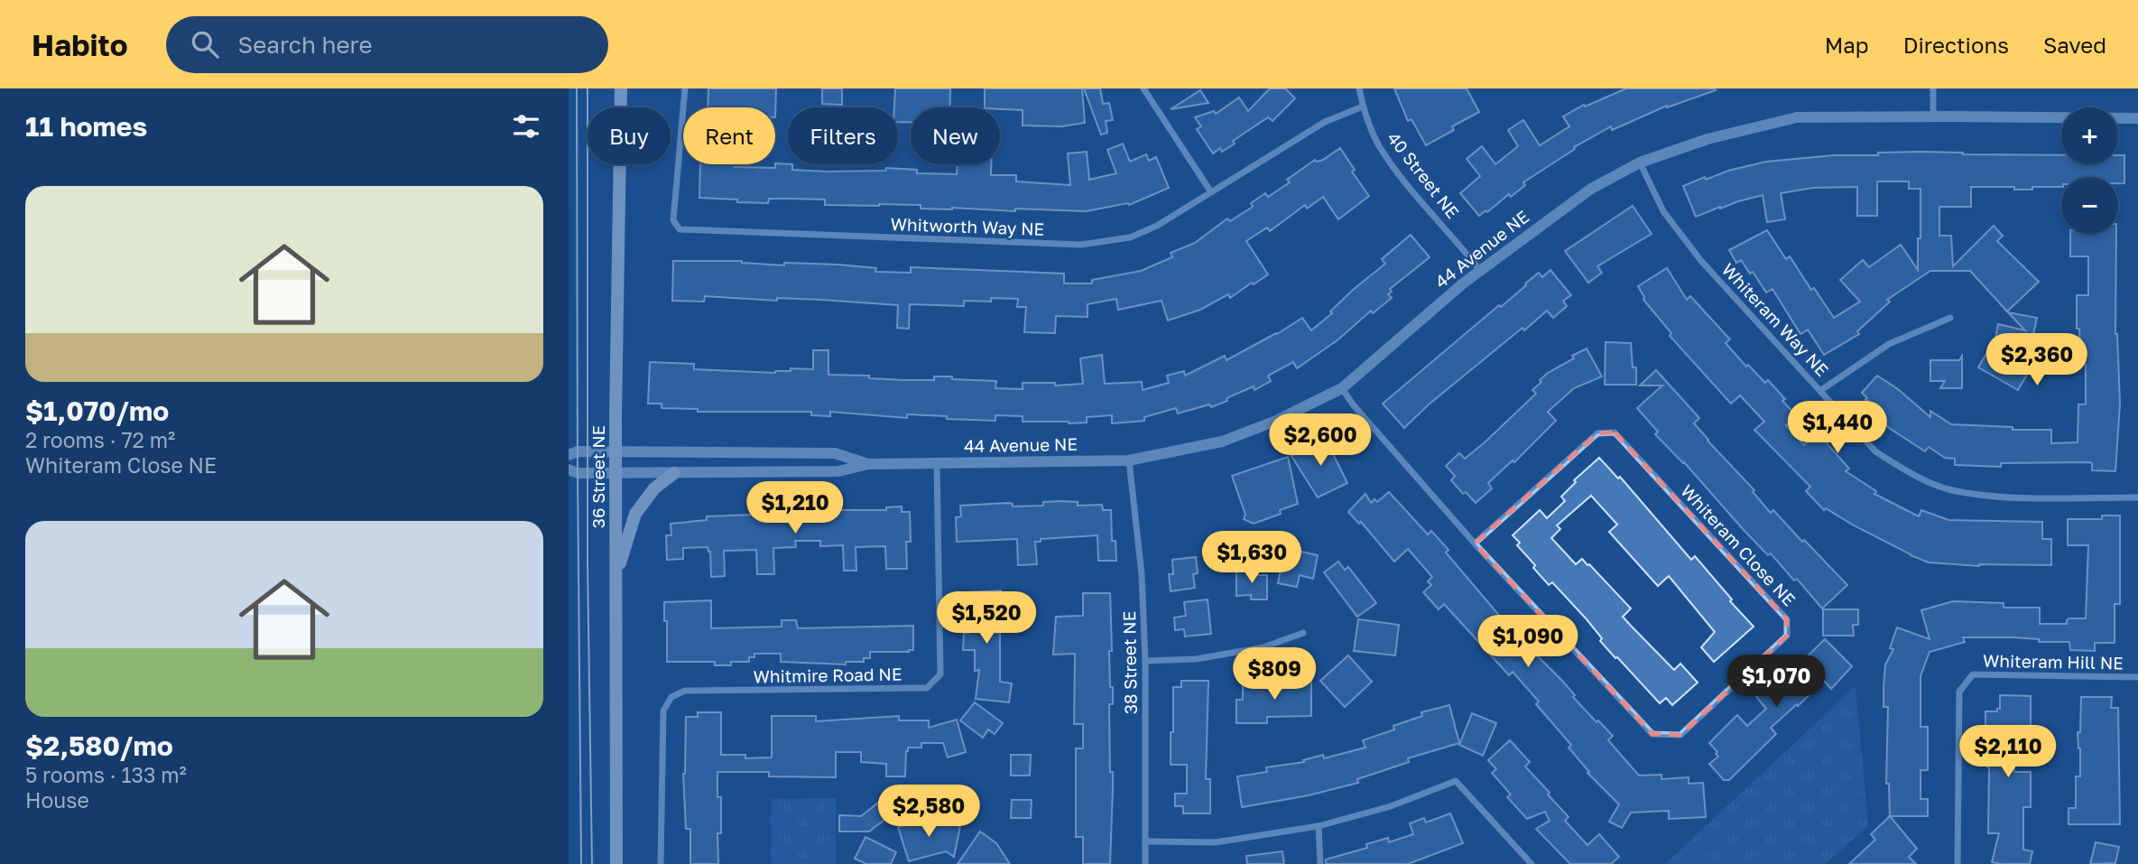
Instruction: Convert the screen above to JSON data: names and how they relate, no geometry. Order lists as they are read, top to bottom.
{
  "streets": {
    "main road": ["36 Street NE"],
    "street": [
      "40 Street NE",
      "Whitworth Way NE",
      "44 Avenue NE",
      "Whiteram Way NE",
      "Whiteram Close NE",
      "Whiteram Hill NE",
      "38 Street NE",
      "Whitmire Road NE"
    ]
  },
  "crossings": [
    ["40 Street NE", "Whitworth Way NE"],
    ["40 Street NE", "44 Avenue NE"],
    ["44 Avenue NE", "Whiteram Way NE"],
    ["44 Avenue NE", "36 Street NE"],
    ["44 Avenue NE", "Whiteram Close NE"],
    ["44 Avenue NE", "38 Street NE"],
    ["44 Avenue NE", "Whitmire Road NE"]
  ],
  "page": {
    "header": "Habito",
    "search": "Search here",
    "nav": ["Map", "Directions", "Saved"],
    "heading": "11 homes",
    "map_buttons": ["+", "−"],
    "chip": [
      "Buy",
      "Rent",
      "Filters",
      "New"
    ],
    "list": [
      {
        "name": "$1,070/mo",
        "note": "2 rooms · 72 m² · Whiteram Close NE"
      },
      {
        "name": "$2,580/mo",
        "note": "5 rooms · 133 m² · House"
      }
    ],
    "price": [
      "$2,360",
      "$1,440",
      "$2,600",
      "$1,210",
      "$1,630",
      "$1,520",
      "$1,090",
      "$809",
      "$1,070",
      "$2,110",
      "$2,580"
    ]
  }
}
